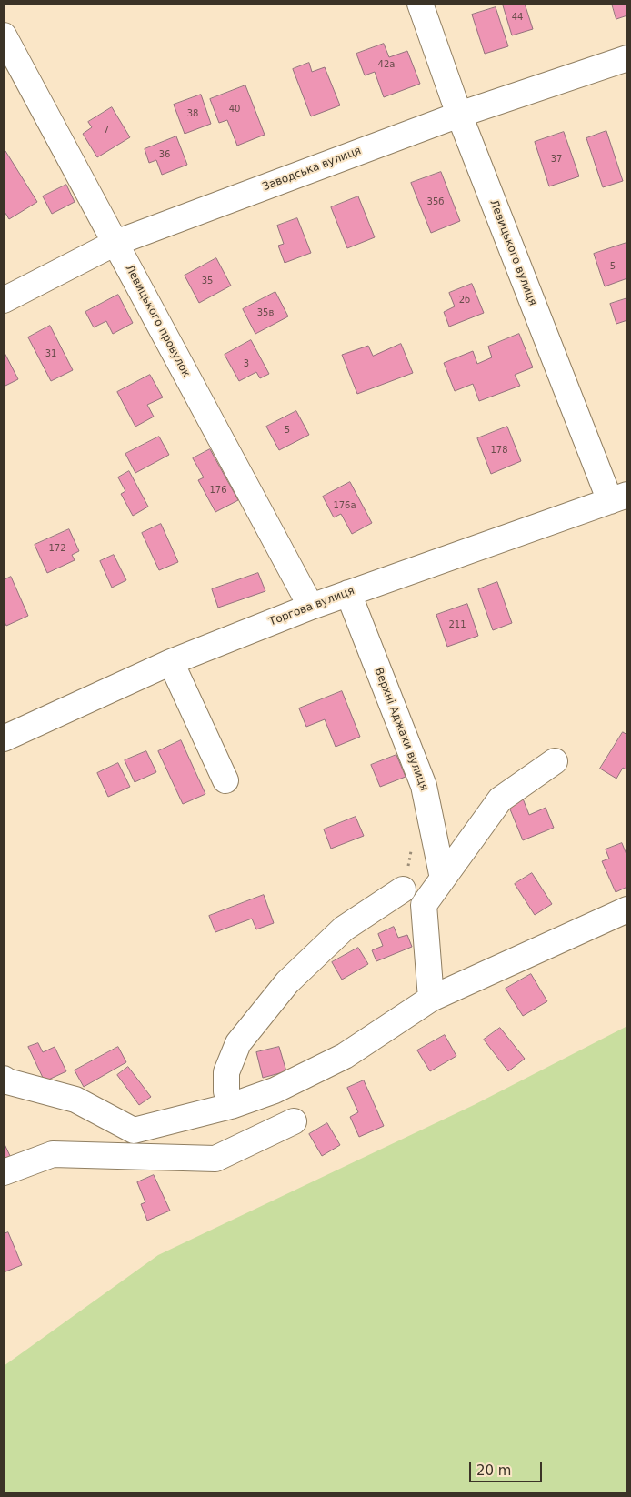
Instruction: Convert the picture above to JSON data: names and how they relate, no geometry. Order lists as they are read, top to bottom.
{
  "streets": {
    "street": [
      "Заводська вулиця",
      "Левицького вулиця",
      "Левицького провулок",
      "Торгова вулиця",
      "Верхні Аджахи вулиця"
    ]
  },
  "crossings": [
    ["Заводська вулиця", "Левицького вулиця"],
    ["Заводська вулиця", "Левицького провулок"],
    ["Левицького вулиця", "Торгова вулиця"],
    ["Левицького провулок", "Торгова вулиця"],
    ["Торгова вулиця", "Верхні Аджахи вулиця"]
  ],
  "house_numbers": [
    "44",
    "42а",
    "40",
    "38",
    "7",
    "36",
    "37",
    "35б",
    "5",
    "35",
    "2б",
    "35в",
    "31",
    "3",
    "5",
    "178",
    "176",
    "176а",
    "172",
    "211"
  ],
  "scale_bar": "20 m"
}
